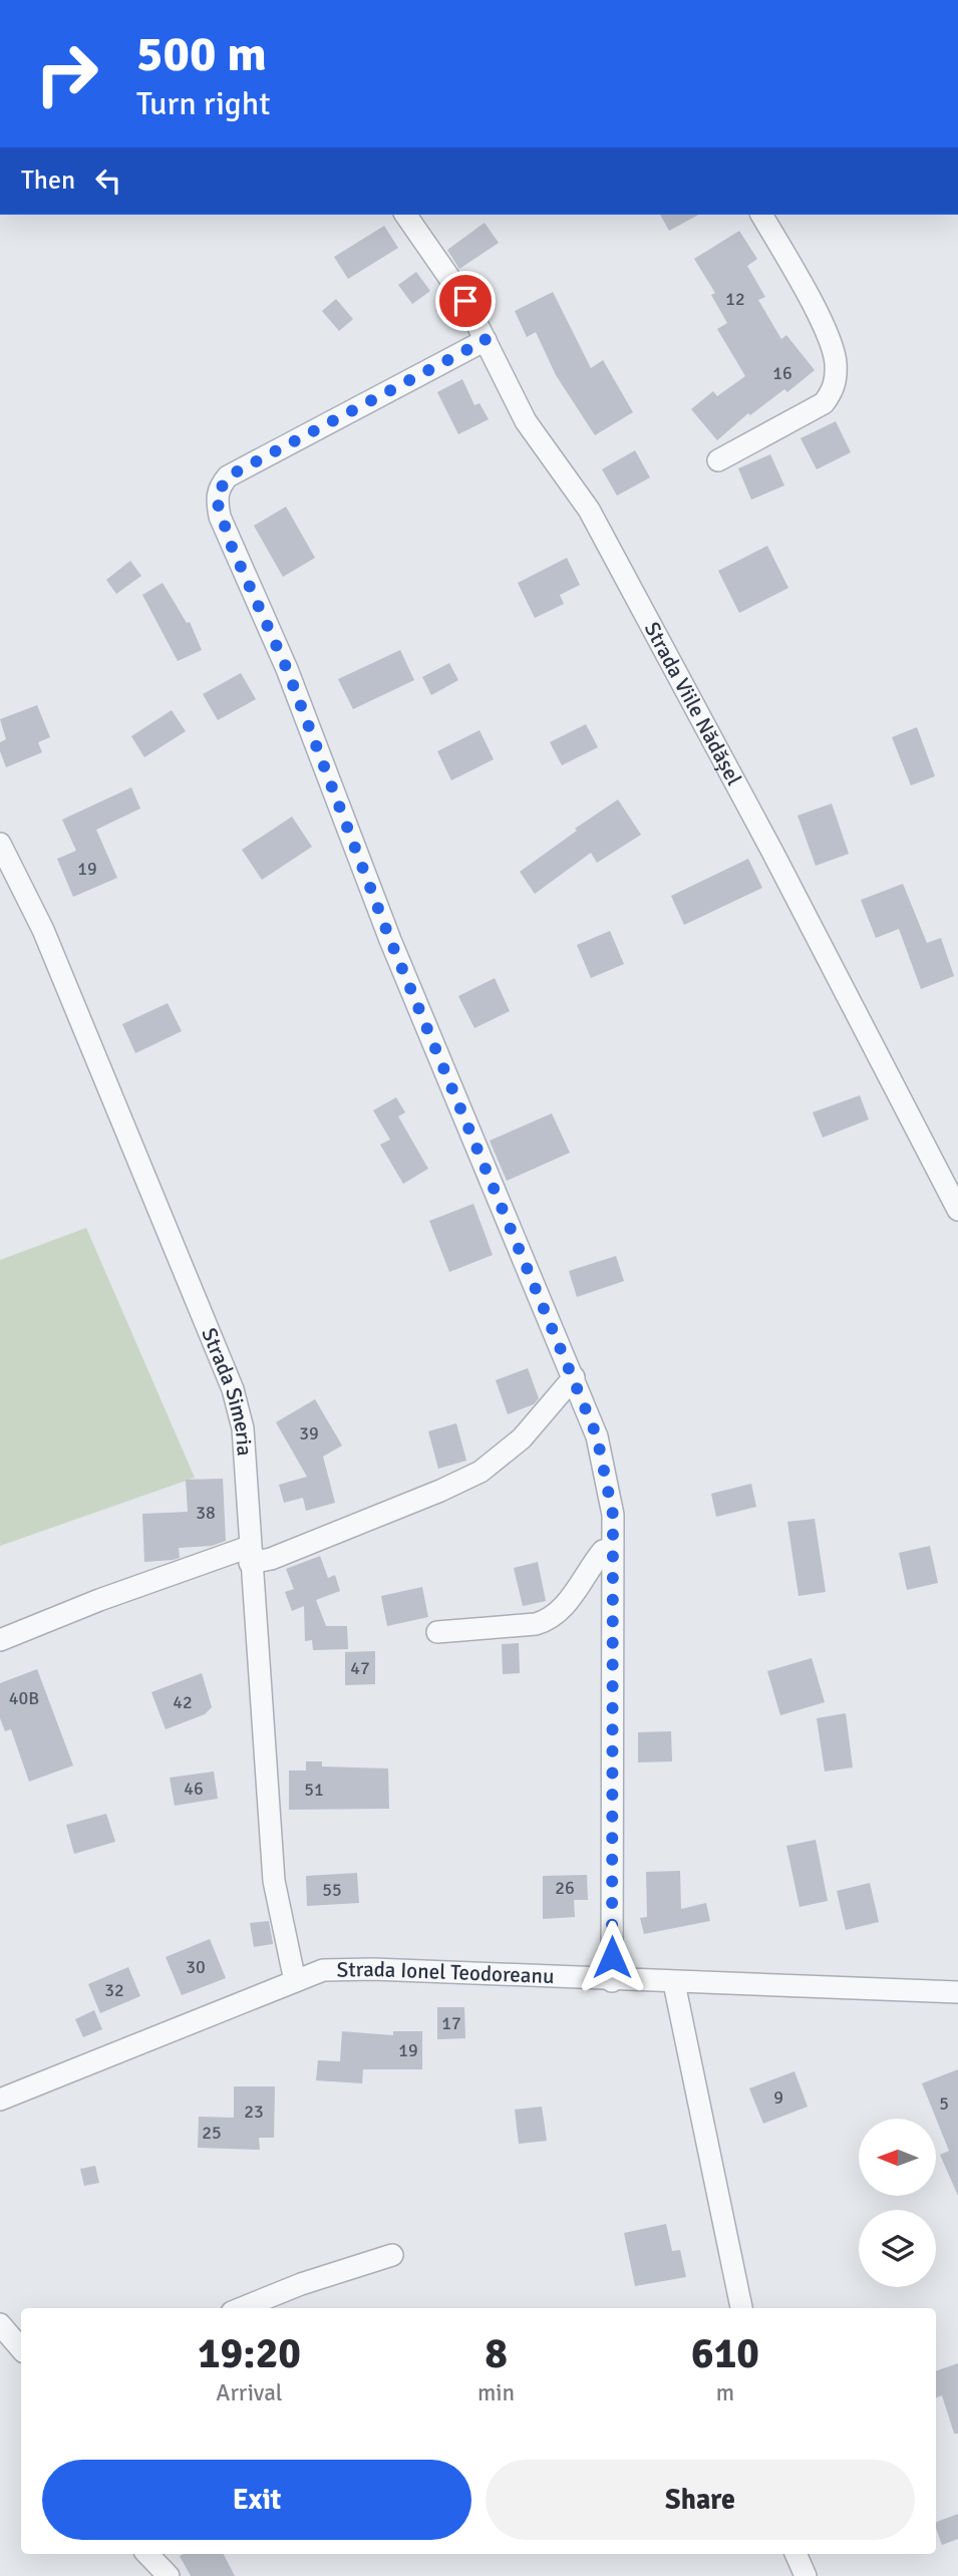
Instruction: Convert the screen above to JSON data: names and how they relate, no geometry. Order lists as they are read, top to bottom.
{
  "streets": {
    "street": ["Strada Viile Nădășel", "Strada Simeria", "Strada Ionel Teodoreanu"]
  },
  "crossings": [
    ["Strada Simeria", "Strada Ionel Teodoreanu"]
  ],
  "house_numbers": [
    "12",
    "16",
    "19",
    "39",
    "38",
    "47",
    "40B",
    "42",
    "46",
    "51",
    "26",
    "55",
    "30",
    "32",
    "17",
    "19",
    "9",
    "5",
    "23",
    "25"
  ],
  "north": "left",
  "page": {
    "turn": ["500 m", "Turn right"],
    "then": "Then",
    "eta": [
      "19:20",
      "Arrival",
      "8",
      "min",
      "610",
      "m"
    ],
    "buttons": ["Exit", "Share"]
  }
}
